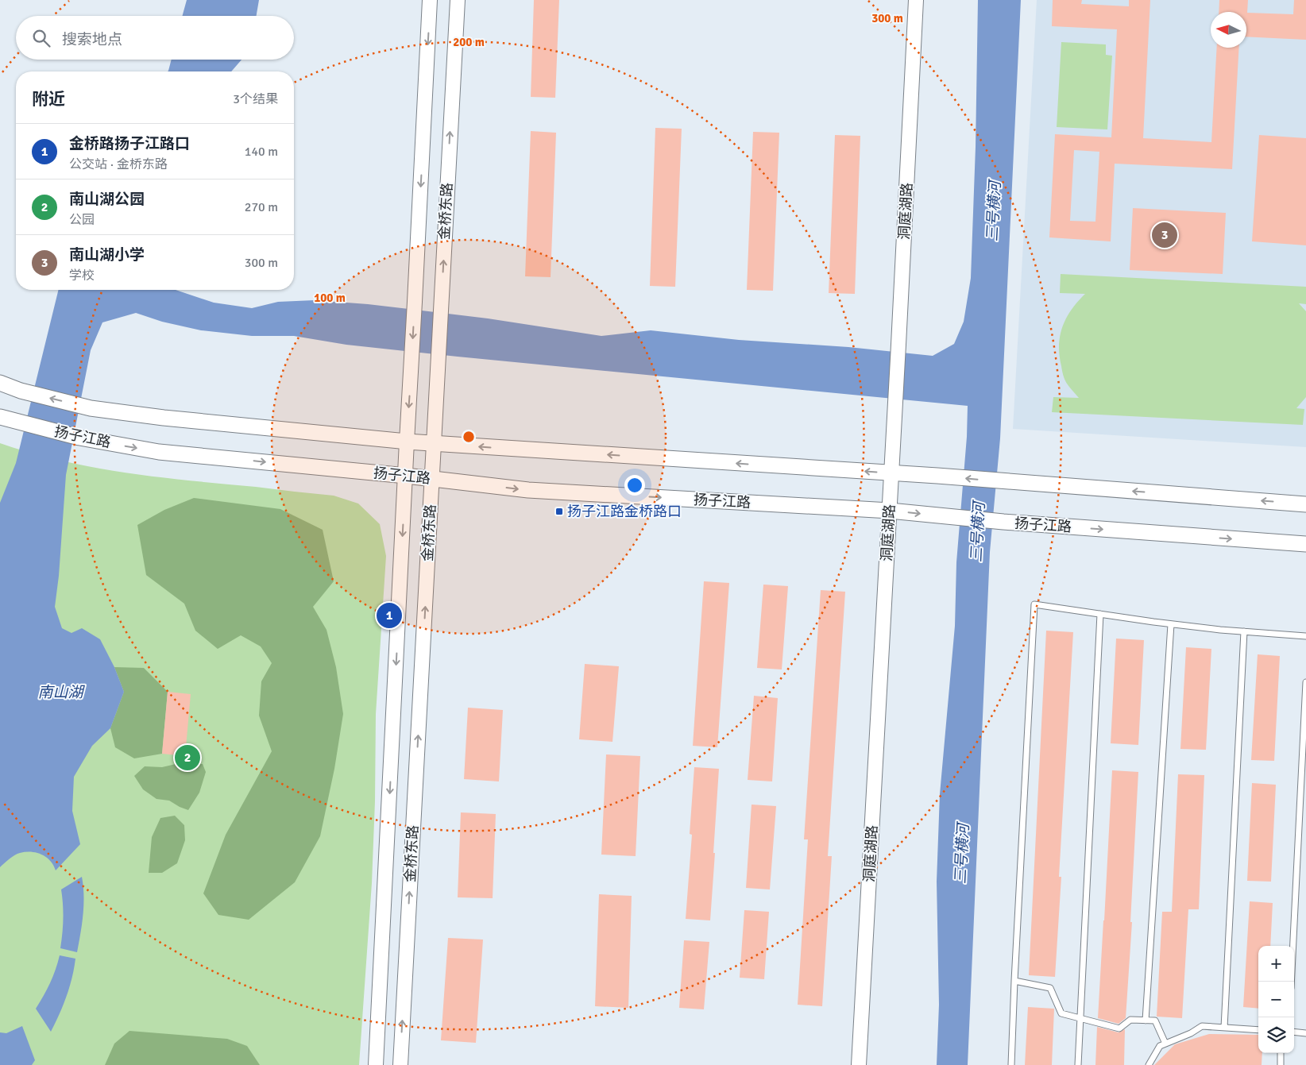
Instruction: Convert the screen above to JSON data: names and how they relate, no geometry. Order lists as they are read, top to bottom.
{
  "streets": {
    "main road": ["扬子江路"],
    "street": ["金桥东路", "洞庭湖路"]
  },
  "crossings": [
    ["金桥东路", "扬子江路"],
    ["洞庭湖路", "扬子江路"]
  ],
  "water": ["三号横河", "南山湖"],
  "places": {
    "transit": ["扬子江路金桥路口"]
  },
  "north": "left",
  "page": {
    "search": "搜索地点",
    "heading": ["附近", "3个结果"],
    "list": [
      {
        "mark": "1",
        "name": "金桥路扬子江路口",
        "note": "公交站 · 金桥东路",
        "value": "140 m"
      },
      {
        "mark": "2",
        "name": "南山湖公园",
        "note": "公园",
        "value": "270 m"
      },
      {
        "mark": "3",
        "name": "南山湖小学",
        "note": "学校",
        "value": "300 m"
      }
    ],
    "pins": ["3", "1", "2"],
    "map_buttons": ["+", "−"]
  },
  "rings": ["300 m", "200 m", "100 m"]
}
